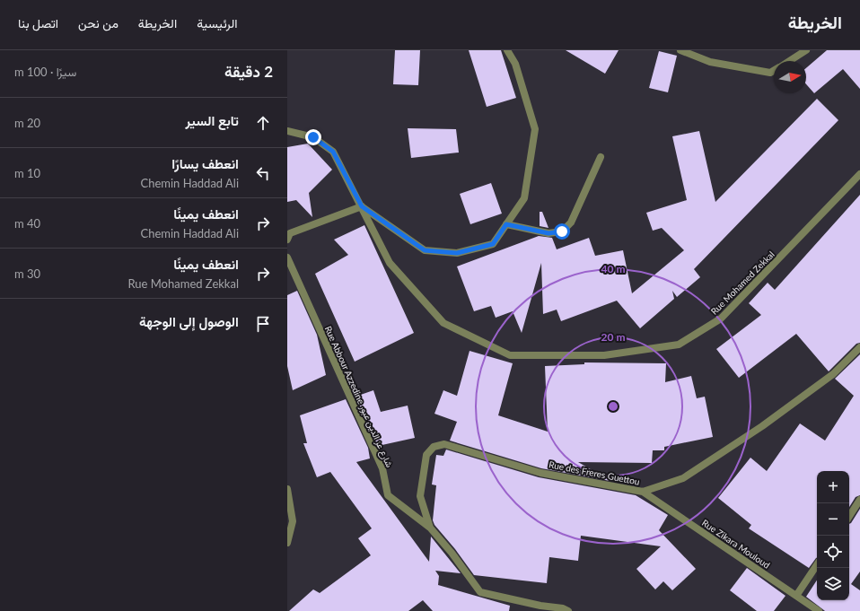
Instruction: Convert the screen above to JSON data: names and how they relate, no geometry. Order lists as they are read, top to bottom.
{
  "streets": {
    "street": [
      "Rue Mohamed Zekkal",
      "Rue Abbour Azzedine شارع عز الدين عبور",
      "Rue des Freres Guettou",
      "Rue Zikara Mouloud"
    ]
  },
  "crossings": [
    ["Rue Abbour Azzedine شارع عز الدين عبور", "Rue des Freres Guettou"],
    ["Rue des Freres Guettou", "Rue Zikara Mouloud"]
  ],
  "north": "right",
  "page": {
    "header": "الخريطة",
    "nav": [
      "الرئيسية",
      "الخريطة",
      "من نحن",
      "اتصل بنا"
    ],
    "heading": ["2 دقيقة", "سيرًا · 100 m"],
    "list": [
      ["تابع السير", "20 m"],
      ["انعطف يسارًا", "Chemin Haddad Ali", "10 m"],
      ["انعطف يمينًا", "Chemin Haddad Ali", "40 m"],
      ["انعطف يمينًا", "Rue Mohamed Zekkal", "30 m"],
      "الوصول إلى الوجهة"
    ],
    "map_buttons": ["+", "−"]
  },
  "rings": ["40 m", "20 m"]
}
